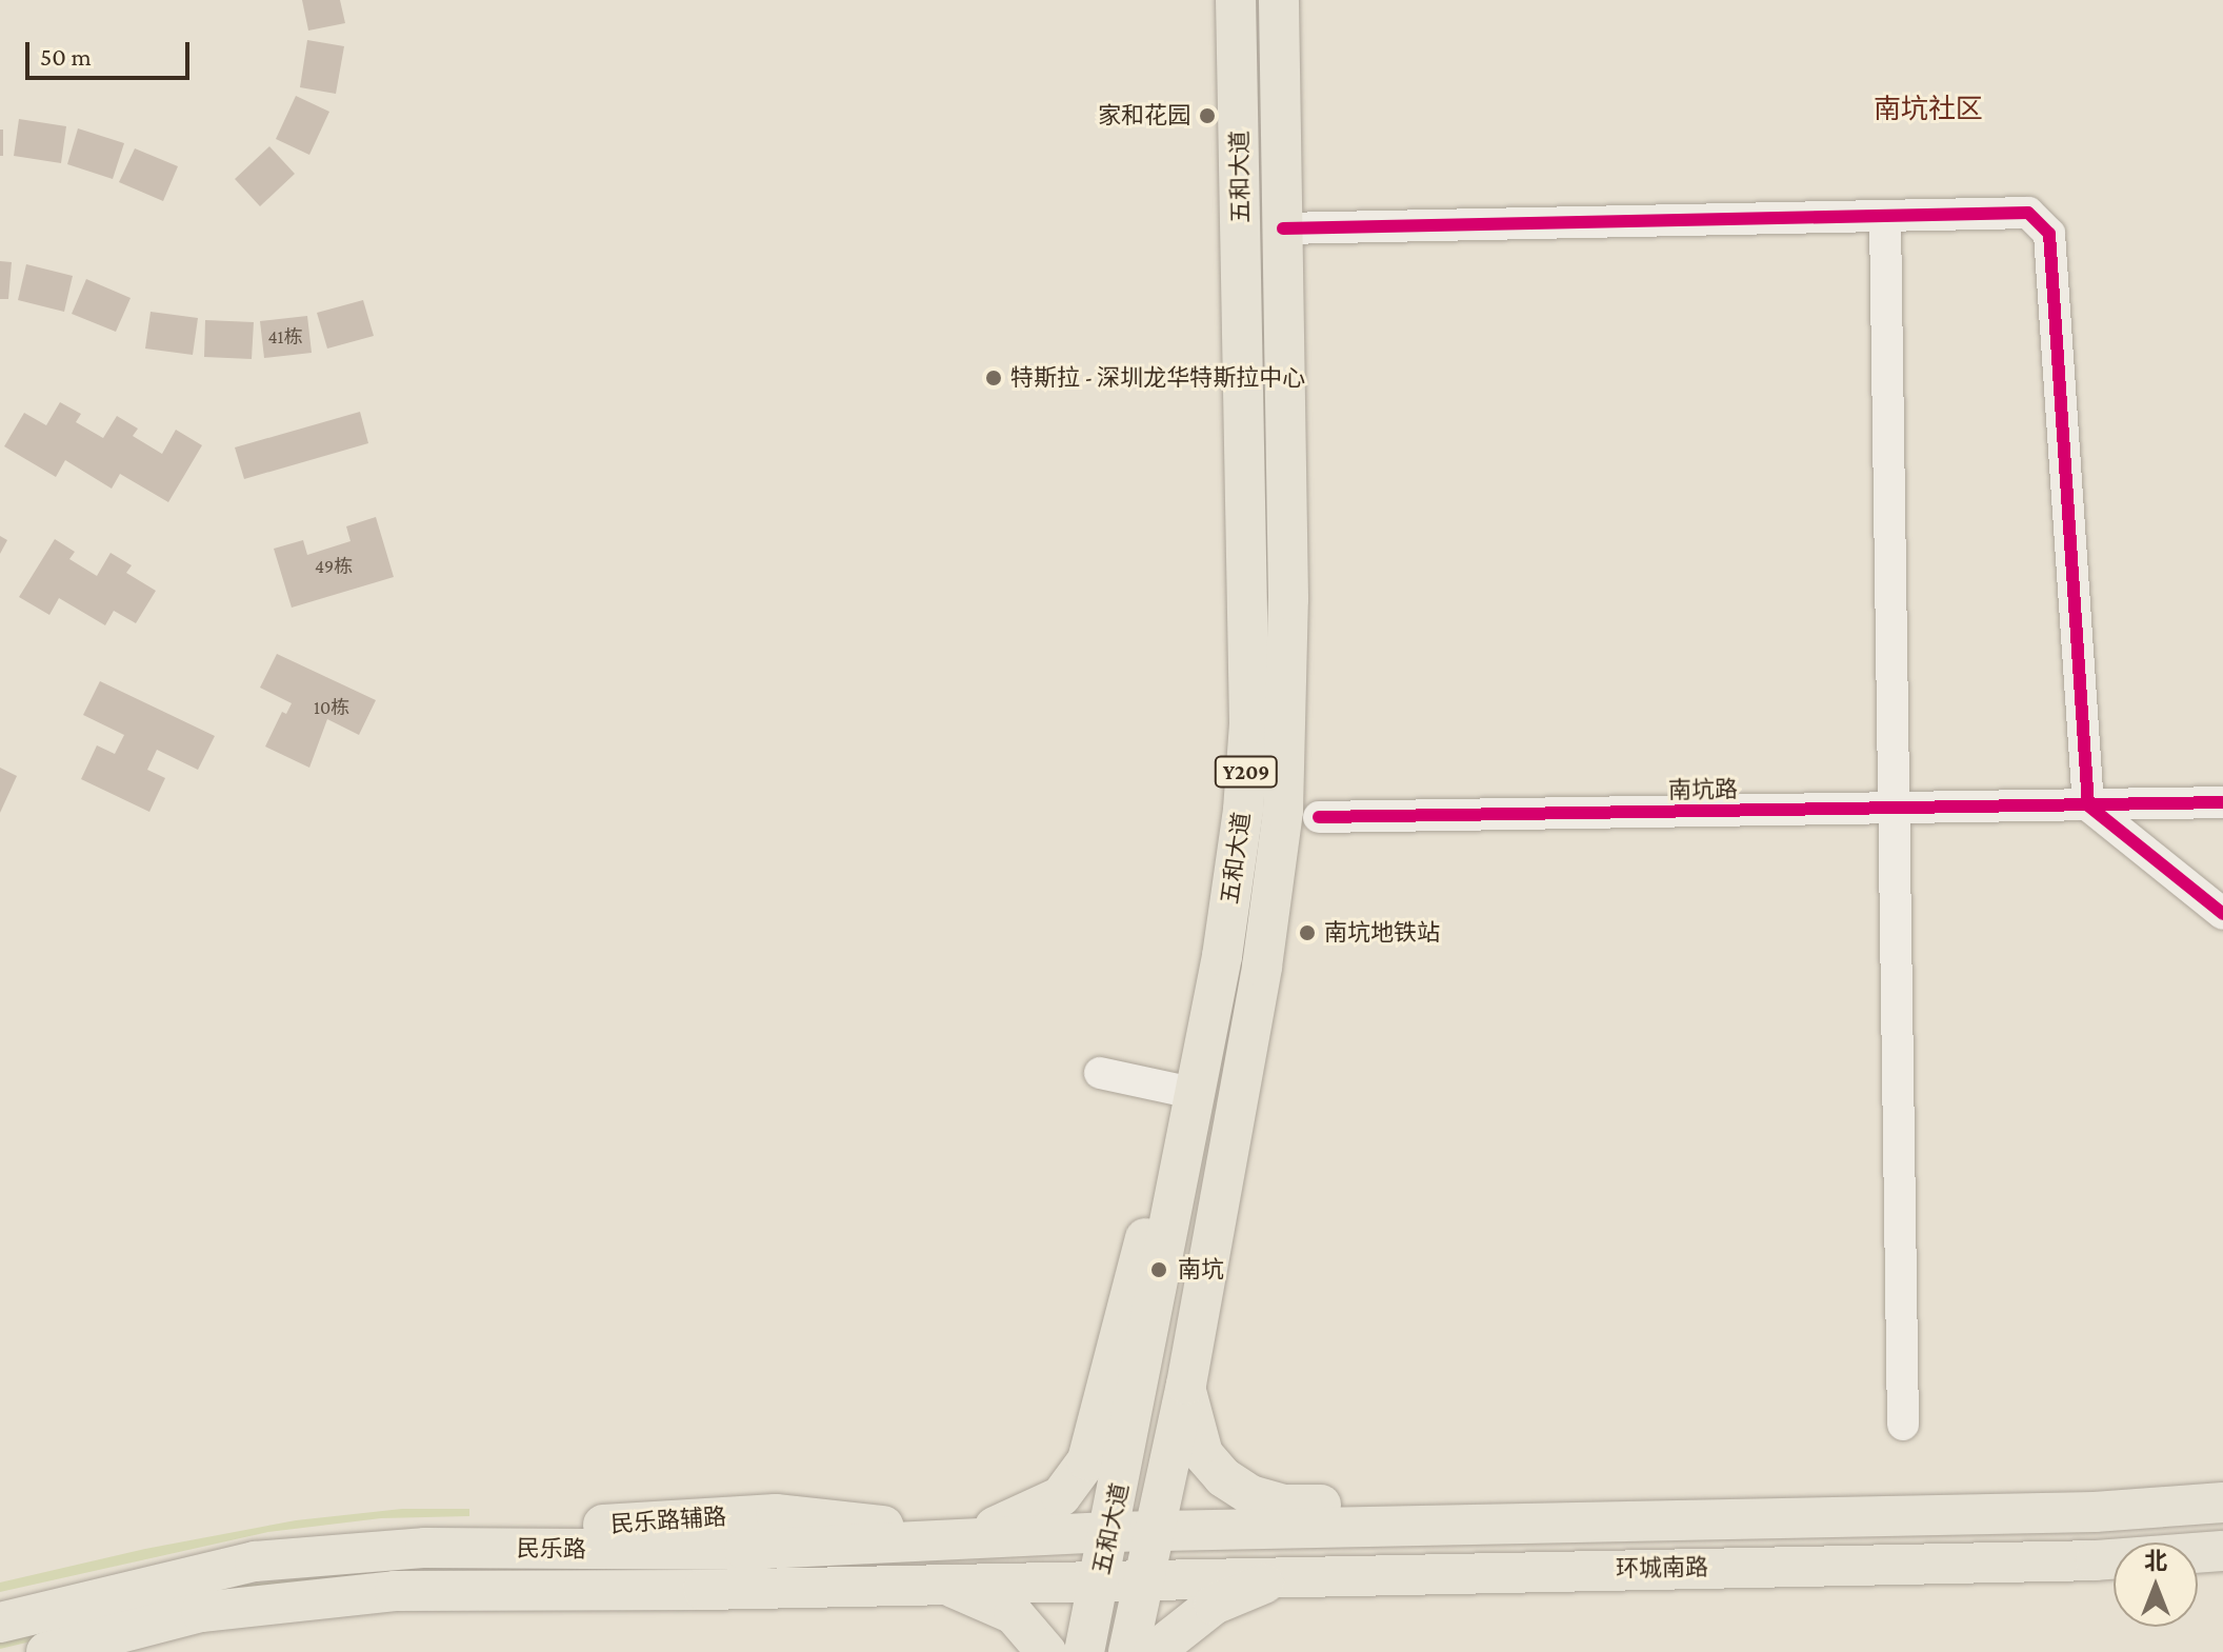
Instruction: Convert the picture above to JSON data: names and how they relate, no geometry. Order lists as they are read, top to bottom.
{
  "streets": {
    "main road": [
      "五和大道",
      "Y209",
      "民乐路辅路",
      "民乐路",
      "环城南路"
    ],
    "street": ["南坑路"]
  },
  "crossings": [
    ["五和大道", "民乐路"],
    ["五和大道", "环城南路"],
    ["民乐路辅路", "民乐路"],
    ["民乐路", "环城南路"]
  ],
  "districts": ["南坑社区"],
  "places": [
    "家和花园",
    "特斯拉 - 深圳龙华特斯拉中心",
    "南坑地铁站",
    "南坑"
  ],
  "house_numbers": ["41栋", "49栋", "10栋"],
  "scale_bar": "50 m",
  "north": "top"
}
